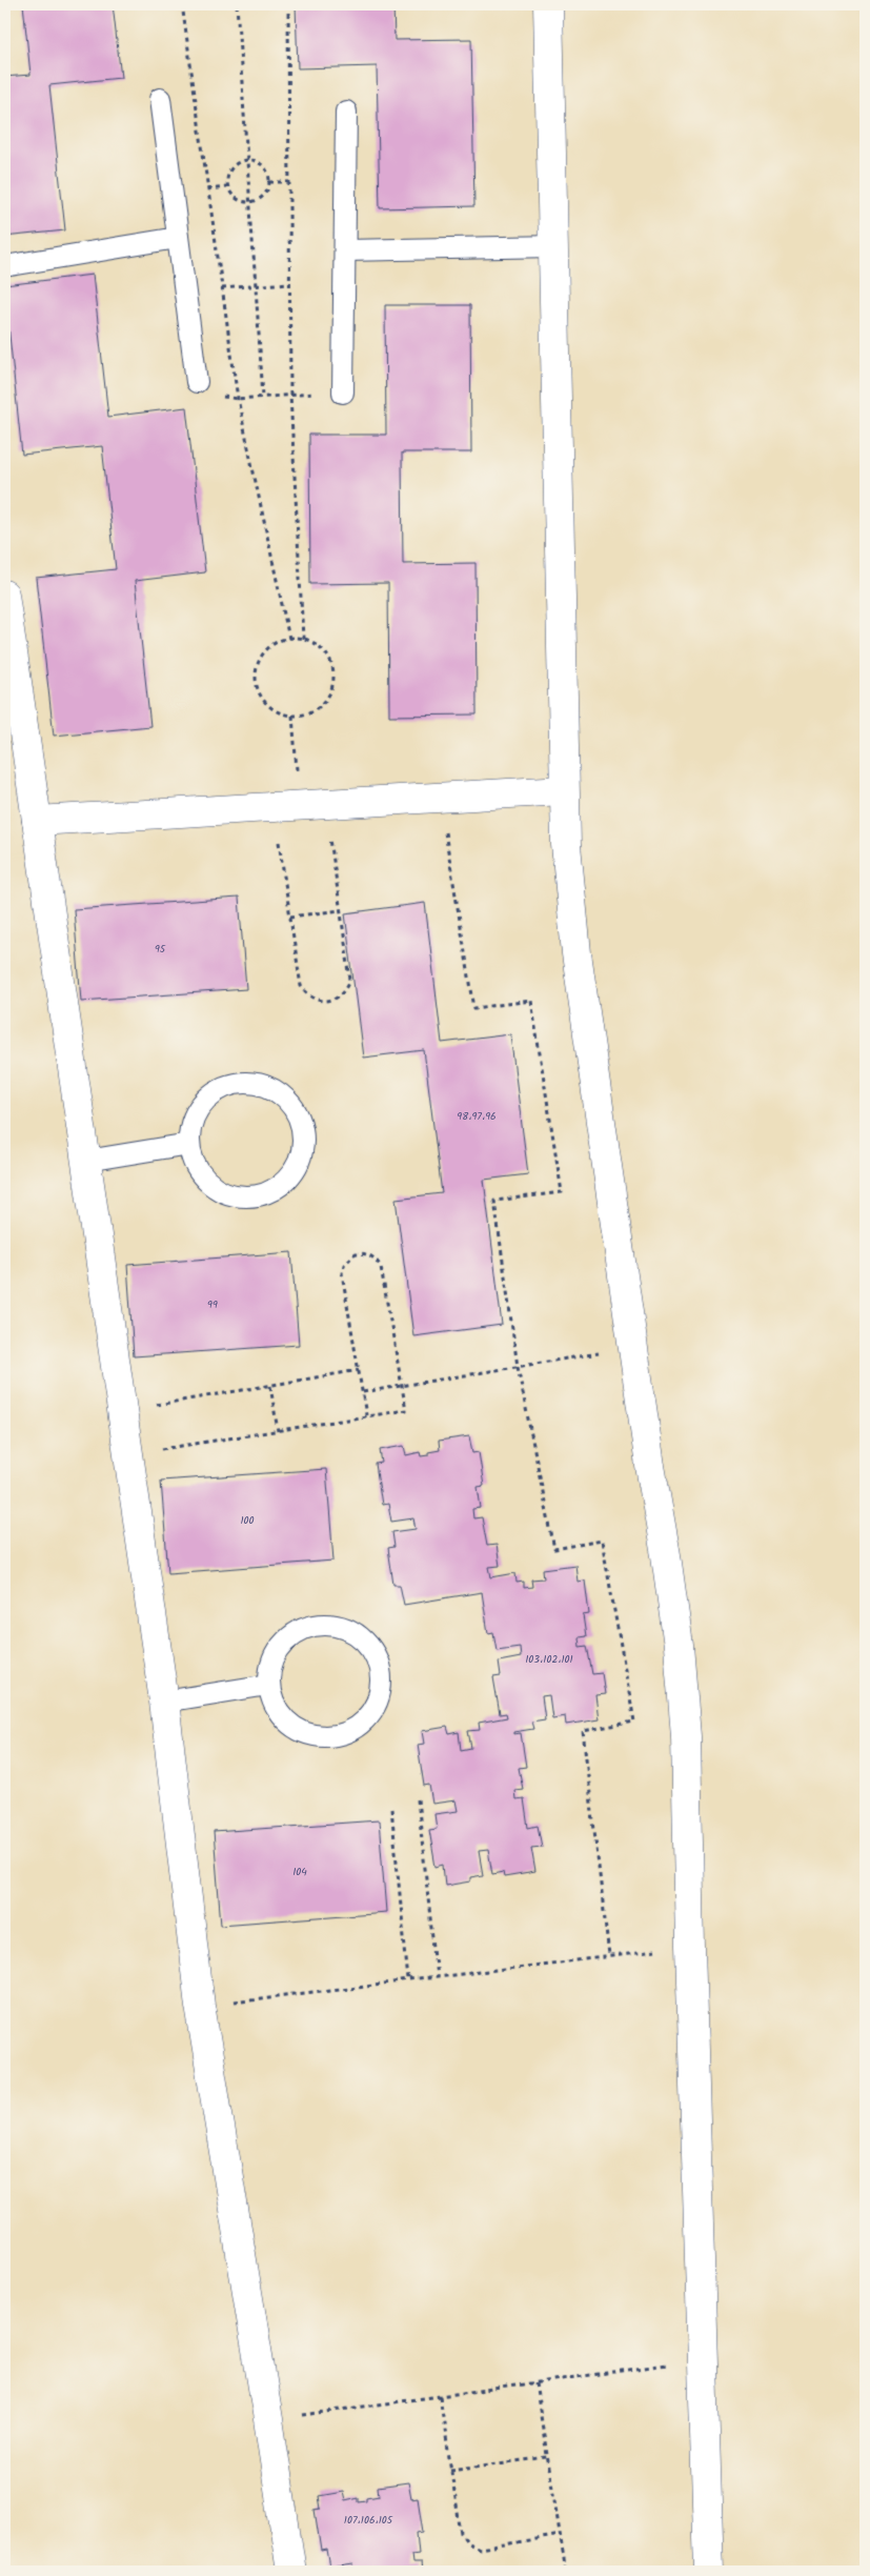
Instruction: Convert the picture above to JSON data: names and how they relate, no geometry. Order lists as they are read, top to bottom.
{
  "house_numbers": [
    "95",
    "98،97،96",
    "99",
    "100",
    "103،102،101",
    "104",
    "107،106،105"
  ]
}
